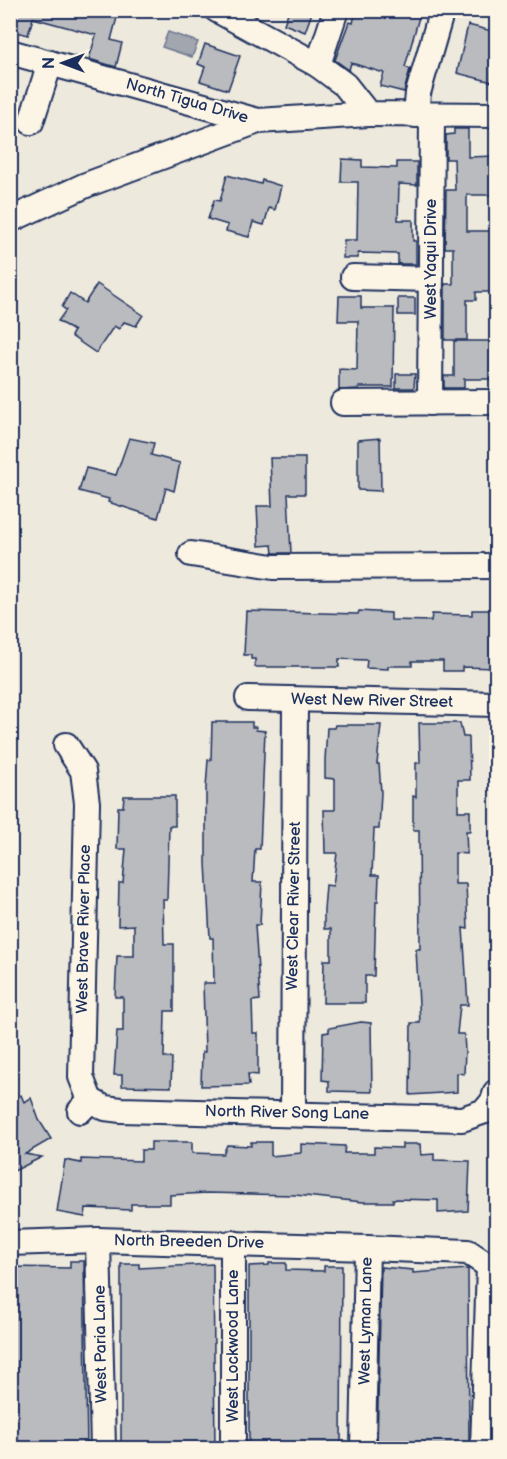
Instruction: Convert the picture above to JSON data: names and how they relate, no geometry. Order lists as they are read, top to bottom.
{
  "streets": {
    "street": [
      "North Tigua Drive",
      "West Yaqui Drive",
      "West New River Street",
      "West Clear River Street",
      "West Brave River Place",
      "North River Song Lane",
      "North Breeden Drive",
      "West Lyman Lane",
      "West Paria Lane",
      "West Lockwood Lane"
    ]
  },
  "crossings": [
    ["North Tigua Drive", "West Yaqui Drive"],
    ["West New River Street", "West Clear River Street"],
    ["West Clear River Street", "North River Song Lane"],
    ["West Brave River Place", "North River Song Lane"],
    ["North Breeden Drive", "West Lyman Lane"],
    ["North Breeden Drive", "West Paria Lane"],
    ["North Breeden Drive", "West Lockwood Lane"]
  ],
  "north": "left"
}
